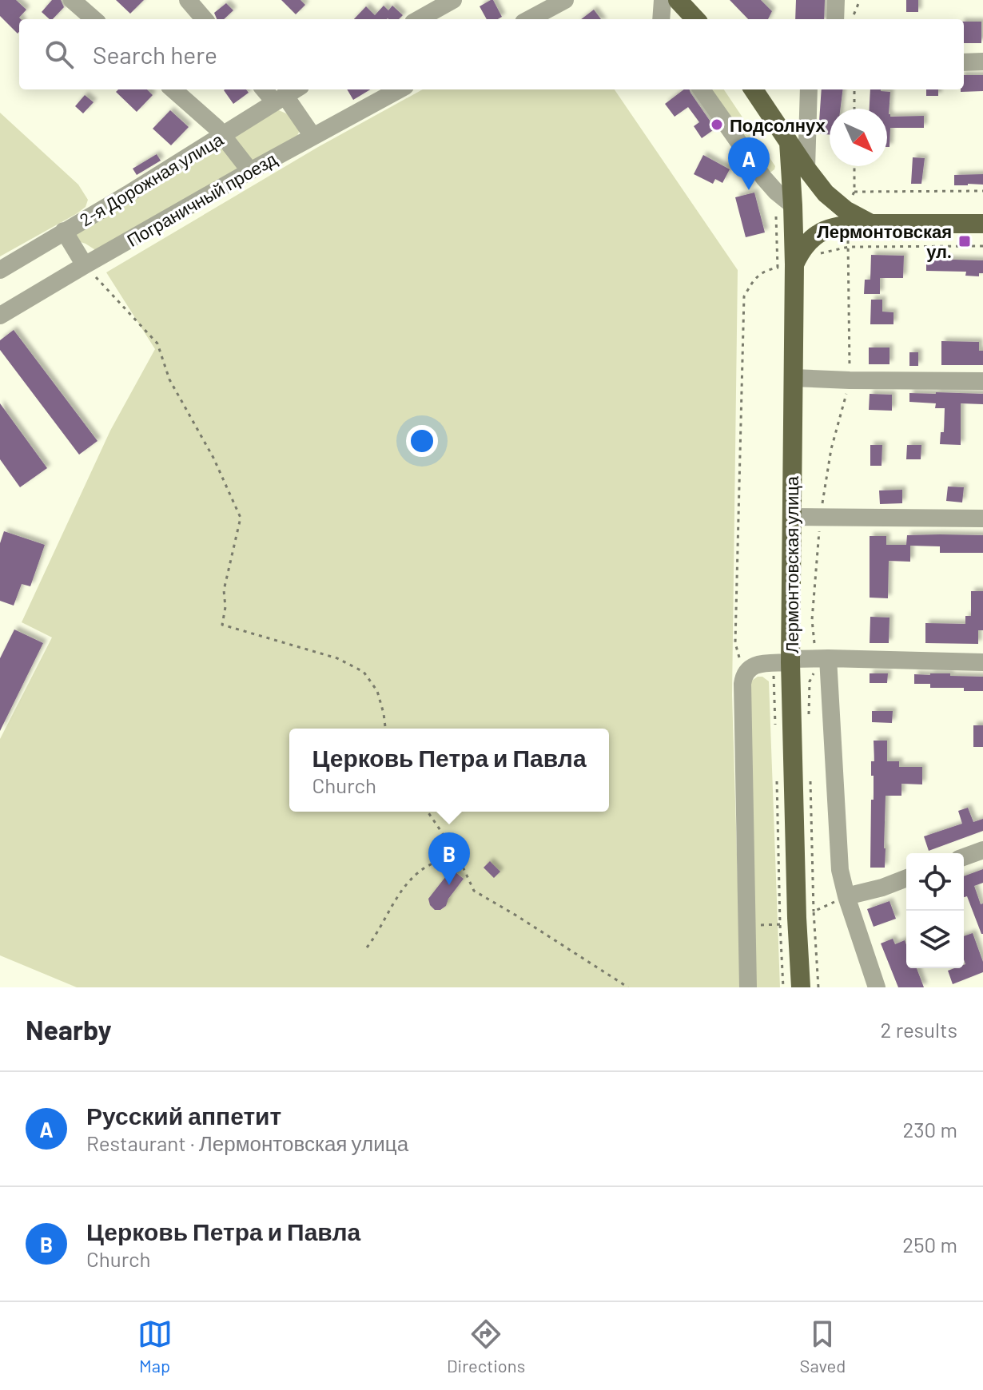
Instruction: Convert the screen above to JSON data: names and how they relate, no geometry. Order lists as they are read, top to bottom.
{
  "streets": {
    "main road": ["Лермонтовская улица"],
    "street": ["2-я Дорожная улица", "Пограничный проезд"]
  },
  "places": {
    "other": ["Подсолнух"],
    "transit": ["Лермонтовская ул."]
  },
  "north": "bottom right",
  "page": {
    "search": "Search here",
    "pins": ["A", "B"],
    "popup": ["Церковь Петра и Павла", "Church"],
    "heading": ["Nearby", "2 results"],
    "list": [
      {
        "mark": "A",
        "name": "Русский аппетит",
        "note": "Restaurant · Лермонтовская улица",
        "value": "230 m"
      },
      {
        "mark": "B",
        "name": "Церковь Петра и Павла",
        "note": "Church",
        "value": "250 m"
      }
    ],
    "nav": ["Map", "Directions", "Saved"]
  }
}
